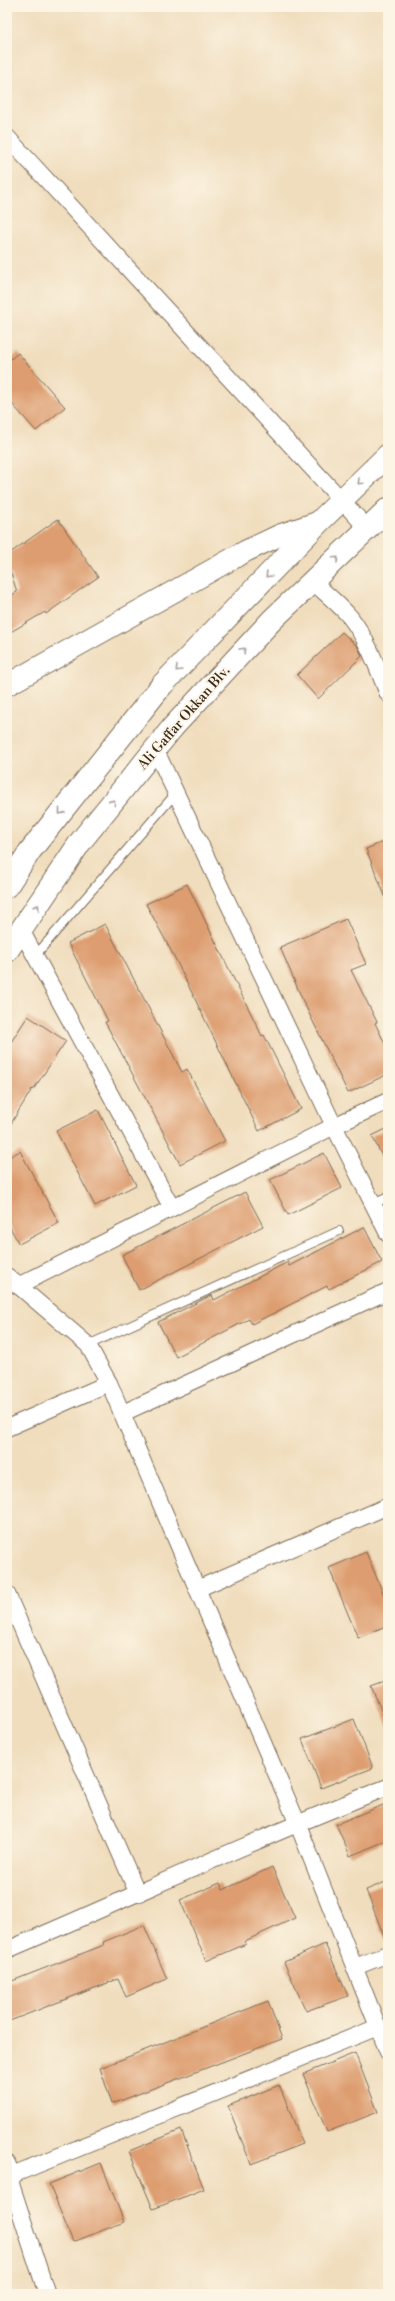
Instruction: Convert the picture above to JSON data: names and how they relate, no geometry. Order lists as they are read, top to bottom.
{
  "streets": {
    "main road": ["Ali Gaffar Okkan Blv."]
  }
}
